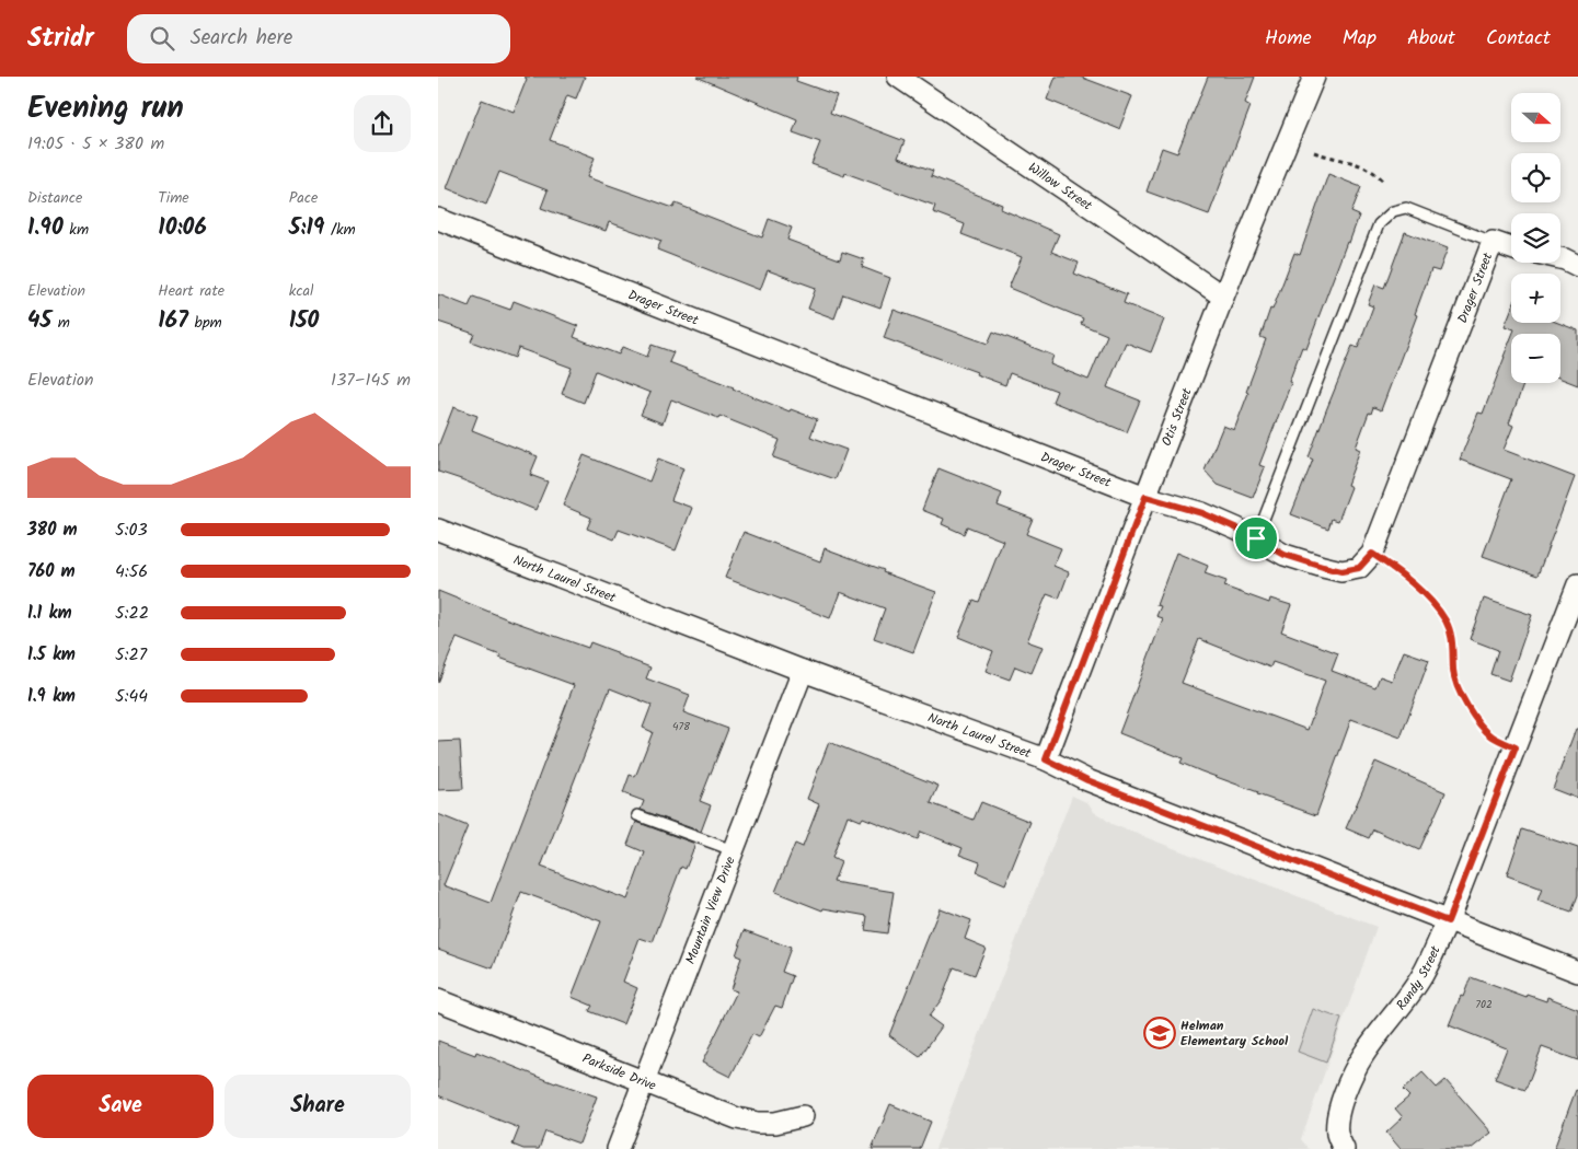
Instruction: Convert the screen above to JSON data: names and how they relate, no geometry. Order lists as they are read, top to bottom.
{
  "streets": {
    "street": [
      "Willow Street",
      "Drager Street",
      "Otis Street",
      "North Laurel Street",
      "Mountain View Drive",
      "Randy Street",
      "Parkside Drive"
    ]
  },
  "crossings": [
    ["Willow Street", "Otis Street"],
    ["Drager Street", "Otis Street"],
    ["Otis Street", "North Laurel Street"],
    ["North Laurel Street", "Mountain View Drive"],
    ["North Laurel Street", "Randy Street"],
    ["Mountain View Drive", "Parkside Drive"]
  ],
  "places": {
    "school or university": ["Helman Elementary School"]
  },
  "house_numbers": ["478", "702"],
  "north": "right",
  "page": {
    "header": "Stridr",
    "search": "Search here",
    "nav": [
      "Home",
      "Map",
      "About",
      "Contact"
    ],
    "heading": ["Evening run", "19:05 · 5 × 380 m"],
    "map_buttons": ["+", "−"],
    "stats": [
      ["Distance", "1.90 km"],
      ["Time", "10:06"],
      ["Pace", "5:19 /km"],
      ["Elevation", "45 m"],
      ["Heart rate", "167 bpm"],
      ["kcal", "150"]
    ],
    "chart": ["Elevation", "137–145 m"],
    "list": [
      {
        "name": "380 m",
        "note": "5:03"
      },
      {
        "name": "760 m",
        "note": "4:56"
      },
      {
        "name": "1.1 km",
        "note": "5:22"
      },
      {
        "name": "1.5 km",
        "note": "5:27"
      },
      {
        "name": "1.9 km",
        "note": "5:44"
      }
    ],
    "buttons": ["Save", "Share"]
  }
}
